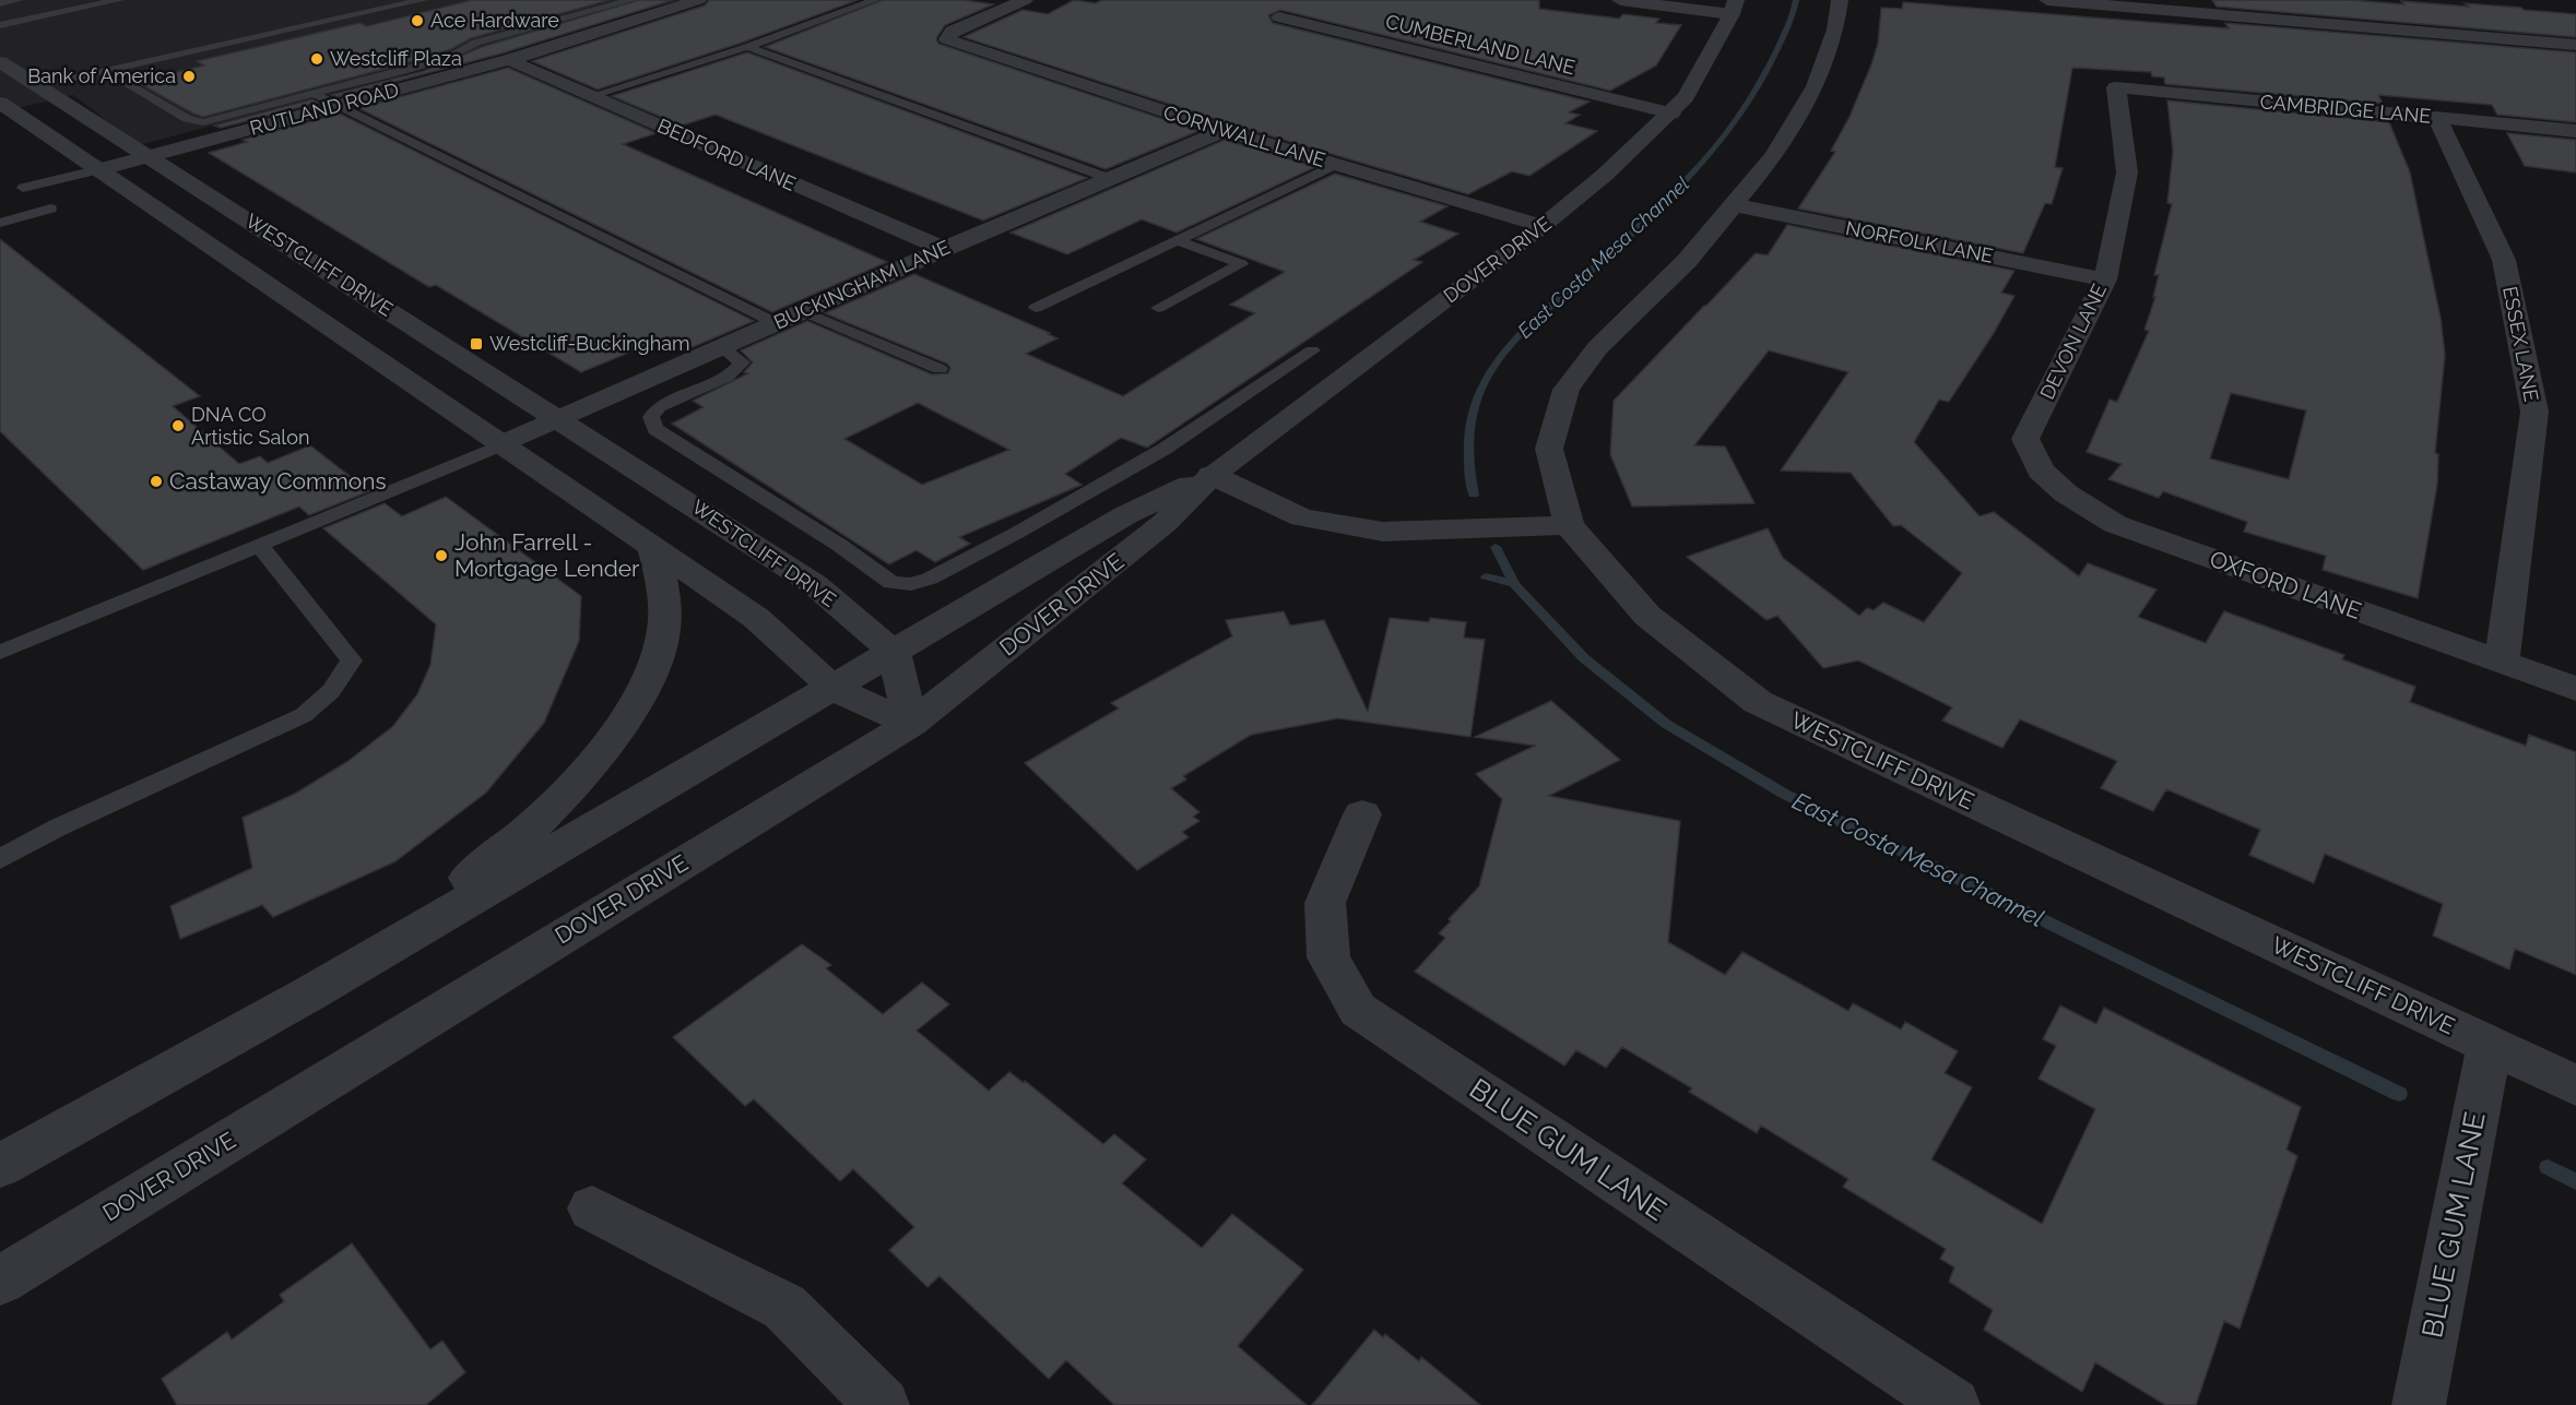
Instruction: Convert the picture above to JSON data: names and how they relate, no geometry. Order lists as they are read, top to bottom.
{
  "streets": {
    "street": [
      "CUMBERLAND LANE",
      "RUTLAND ROAD",
      "CAMBRIDGE LANE",
      "CORNWALL LANE",
      "BEDFORD LANE",
      "NORFOLK LANE",
      "DOVER DRIVE",
      "WESTCLIFF DRIVE",
      "BUCKINGHAM LANE",
      "DEVON LANE",
      "ESSEX LANE",
      "OXFORD LANE",
      "BLUE GUM LANE"
    ]
  },
  "crossings": [
    ["CUMBERLAND LANE", "DOVER DRIVE"],
    ["RUTLAND ROAD", "BEDFORD LANE"],
    ["RUTLAND ROAD", "WESTCLIFF DRIVE"],
    ["CAMBRIDGE LANE", "DEVON LANE"],
    ["CAMBRIDGE LANE", "ESSEX LANE"],
    ["CORNWALL LANE", "DOVER DRIVE"],
    ["CORNWALL LANE", "BUCKINGHAM LANE"],
    ["BEDFORD LANE", "BUCKINGHAM LANE"],
    ["NORFOLK LANE", "DEVON LANE"],
    ["DOVER DRIVE", "WESTCLIFF DRIVE"],
    ["WESTCLIFF DRIVE", "BUCKINGHAM LANE"],
    ["WESTCLIFF DRIVE", "BLUE GUM LANE"],
    ["DEVON LANE", "OXFORD LANE"],
    ["ESSEX LANE", "OXFORD LANE"]
  ],
  "water": ["East Costa Mesa Channel"],
  "places": {
    "other": [
      "Ace Hardware",
      "Westcliff Plaza",
      "Bank of America",
      "DNA CO Artistic Salon",
      "Castaway Commons",
      "John Farrell - Mortgage Lender"
    ],
    "transit": ["Westcliff-Buckingham"]
  }
}
